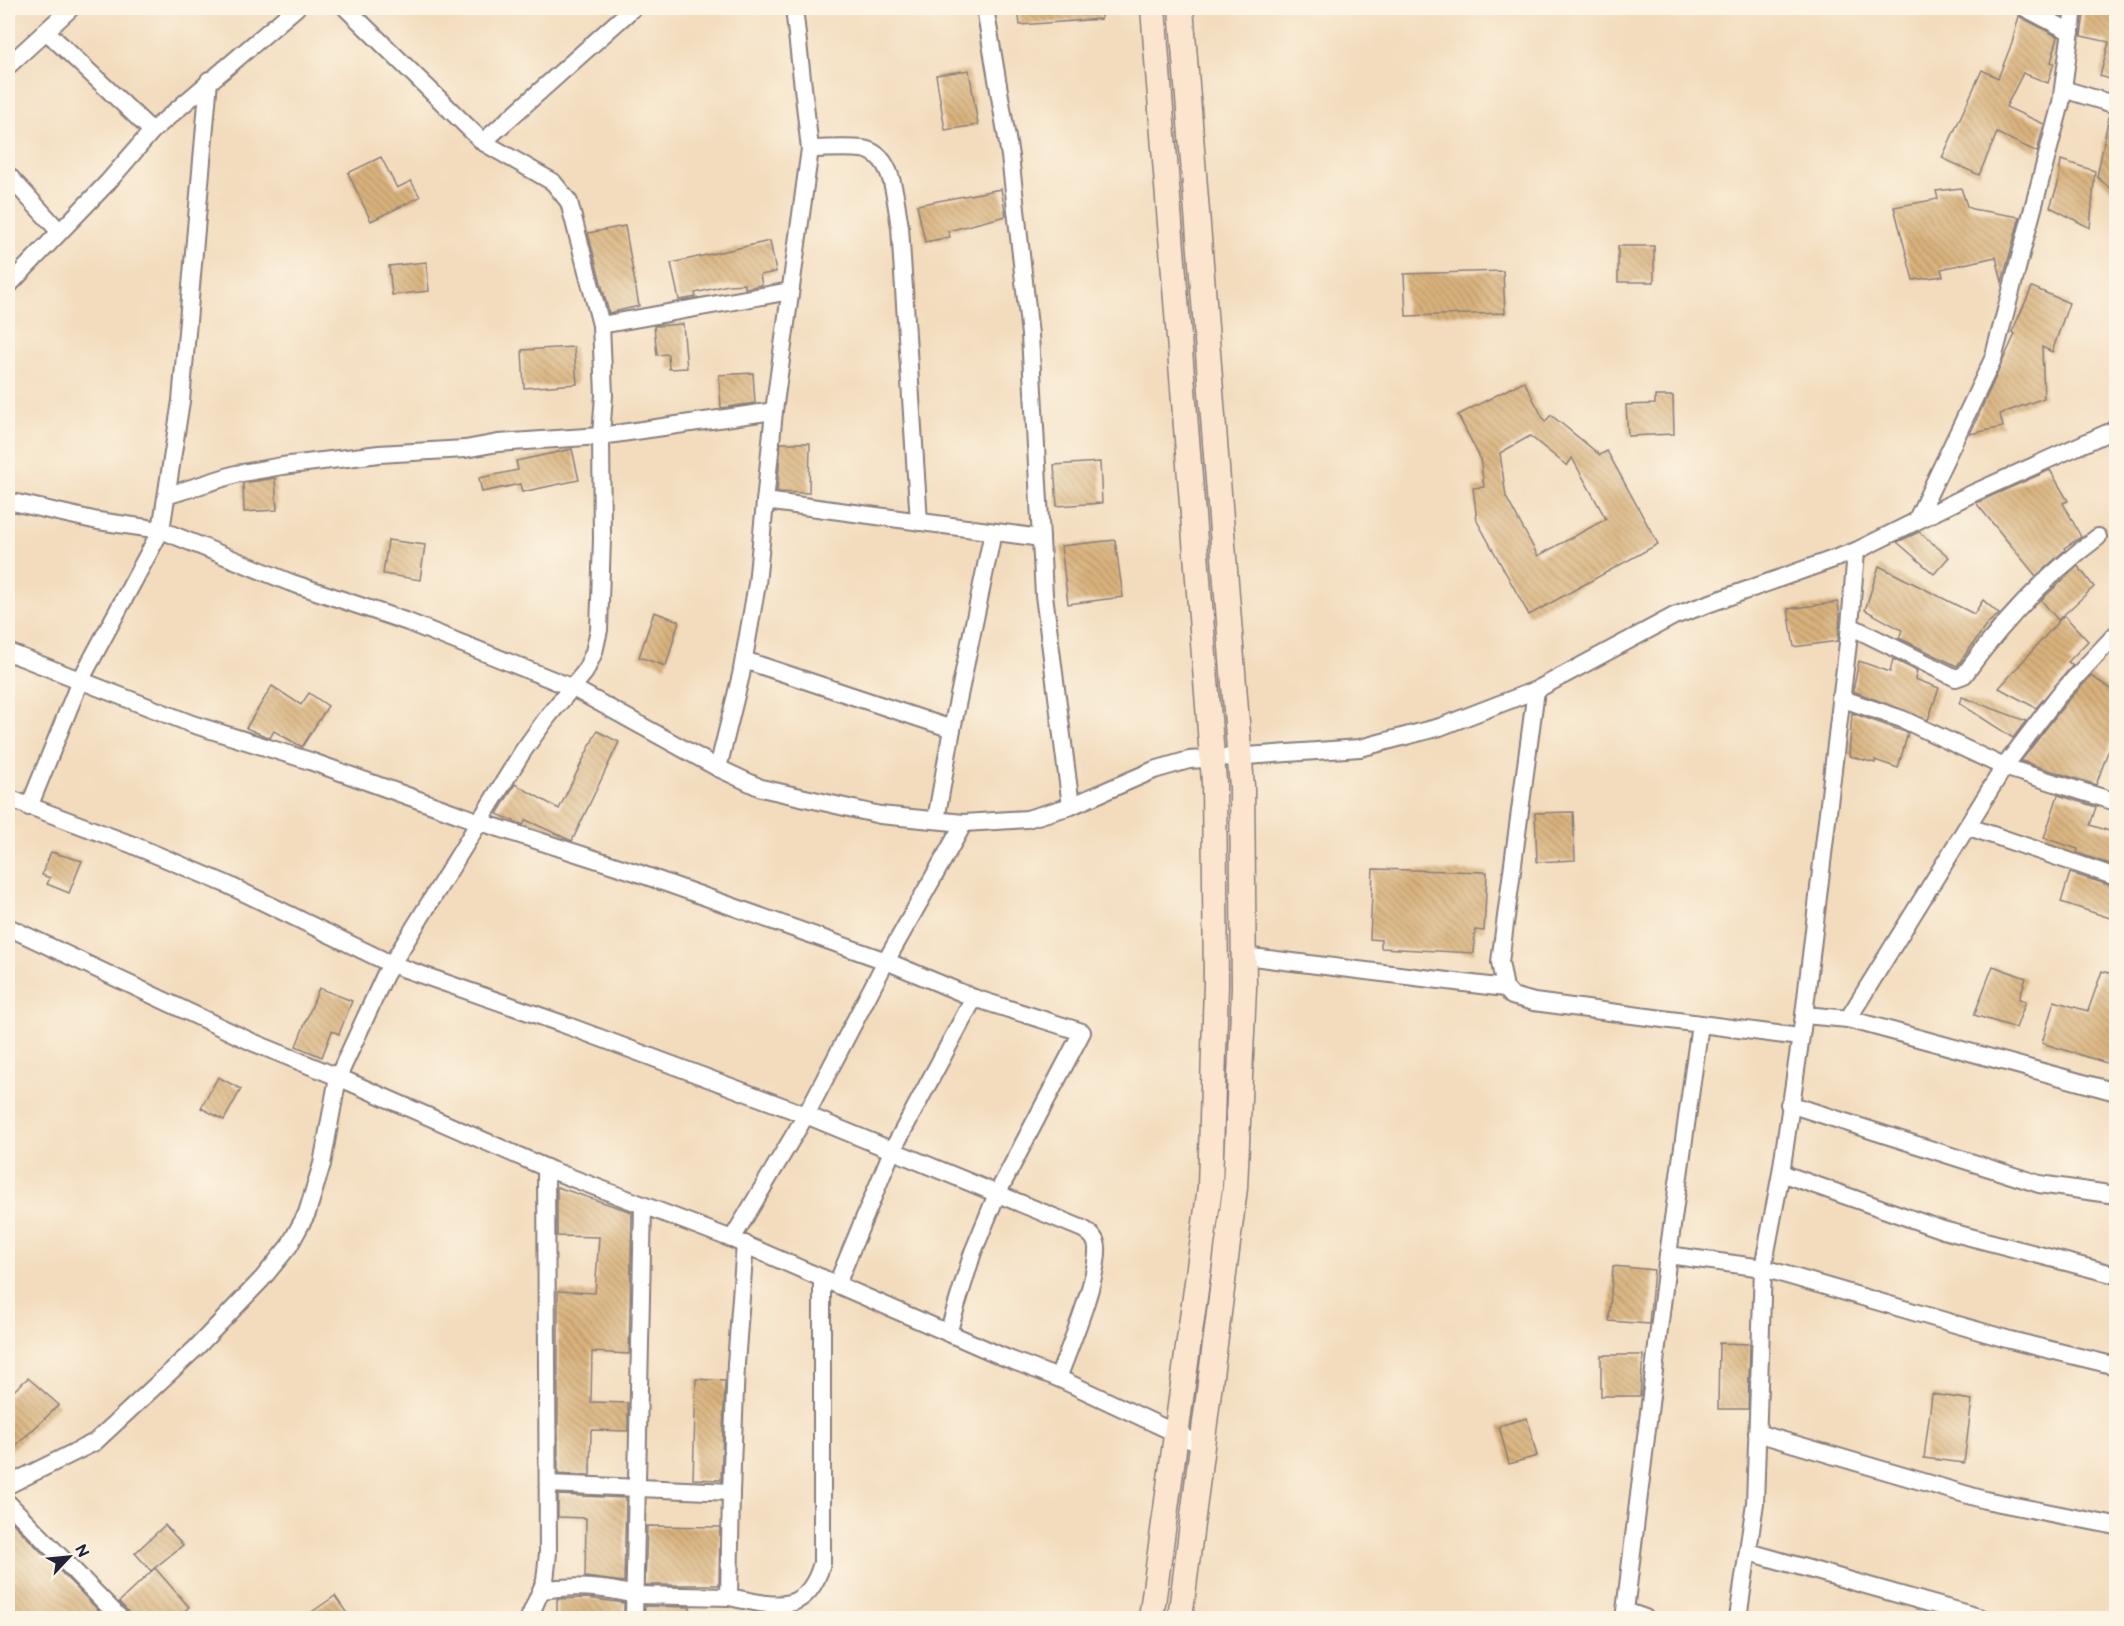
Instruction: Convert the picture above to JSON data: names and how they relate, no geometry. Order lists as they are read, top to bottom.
{
  "north": "top right"
}
